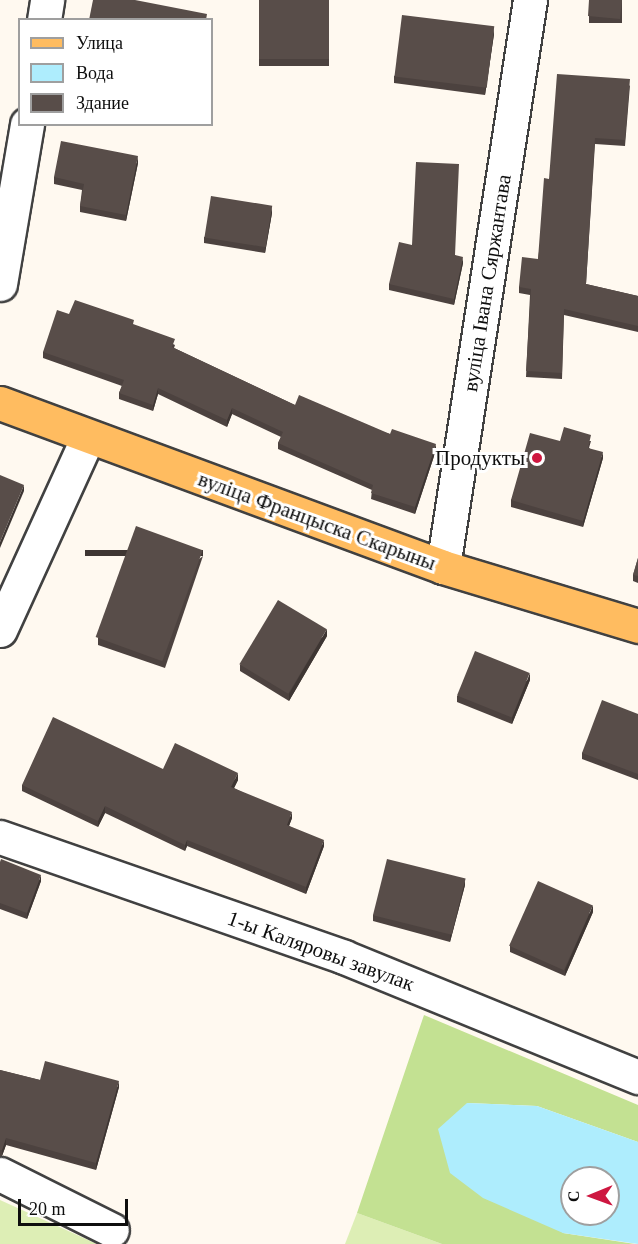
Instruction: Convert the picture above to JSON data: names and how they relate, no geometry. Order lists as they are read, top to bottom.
{
  "streets": {
    "main road": ["вуліца Францыска Скарыны"],
    "street": ["вуліца Івана Сяржантава", "1-ы Каляровы завулак"]
  },
  "crossings": [
    ["вуліца Івана Сяржантава", "вуліца Францыска Скарыны"]
  ],
  "places": ["Продукты"],
  "legend": ["Улица", "Вода", "Здание"],
  "scale_bar": "20 m",
  "north": "left"
}
